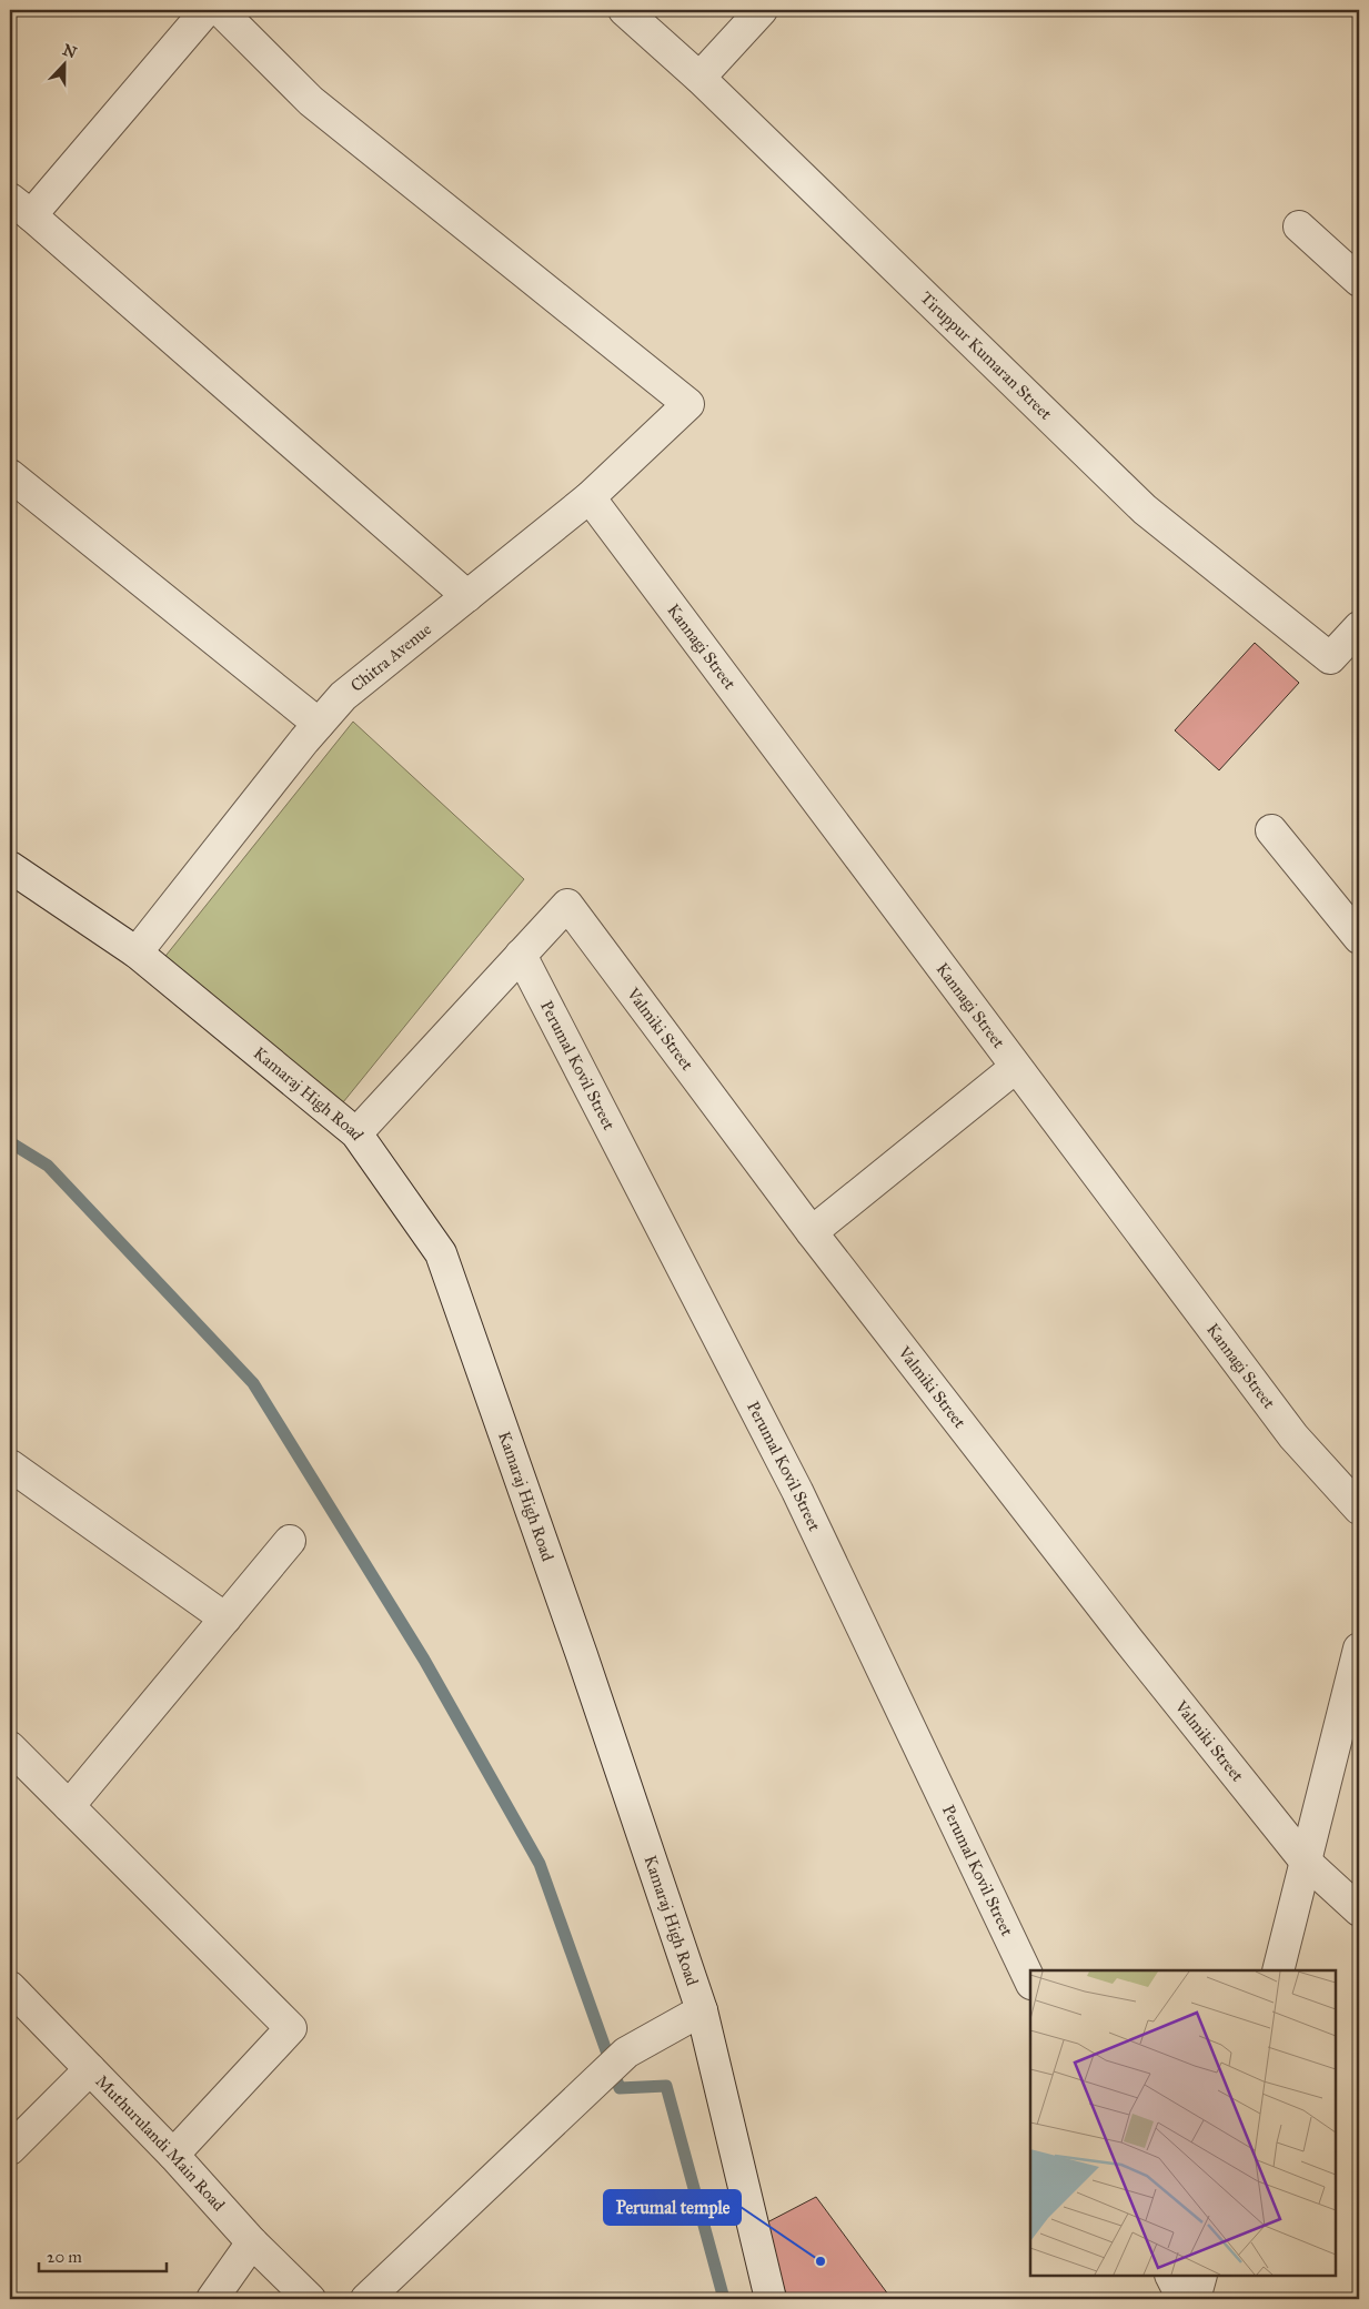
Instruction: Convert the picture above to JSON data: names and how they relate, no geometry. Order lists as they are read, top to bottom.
{
  "streets": {
    "street": [
      "Tiruppur Kumaran Street",
      "Kannagi Street",
      "Chitra Avenue",
      "Valmiki Street",
      "Perumal Kovil Street",
      "Kamaraj High Road",
      "Muthurulandi Main Road"
    ]
  },
  "crossings": [
    ["Kannagi Street", "Chitra Avenue"],
    ["Chitra Avenue", "Kamaraj High Road"],
    ["Valmiki Street", "Perumal Kovil Street"]
  ],
  "places": ["Perumal temple"],
  "scale_bar": "20 m",
  "north": "top"
}
